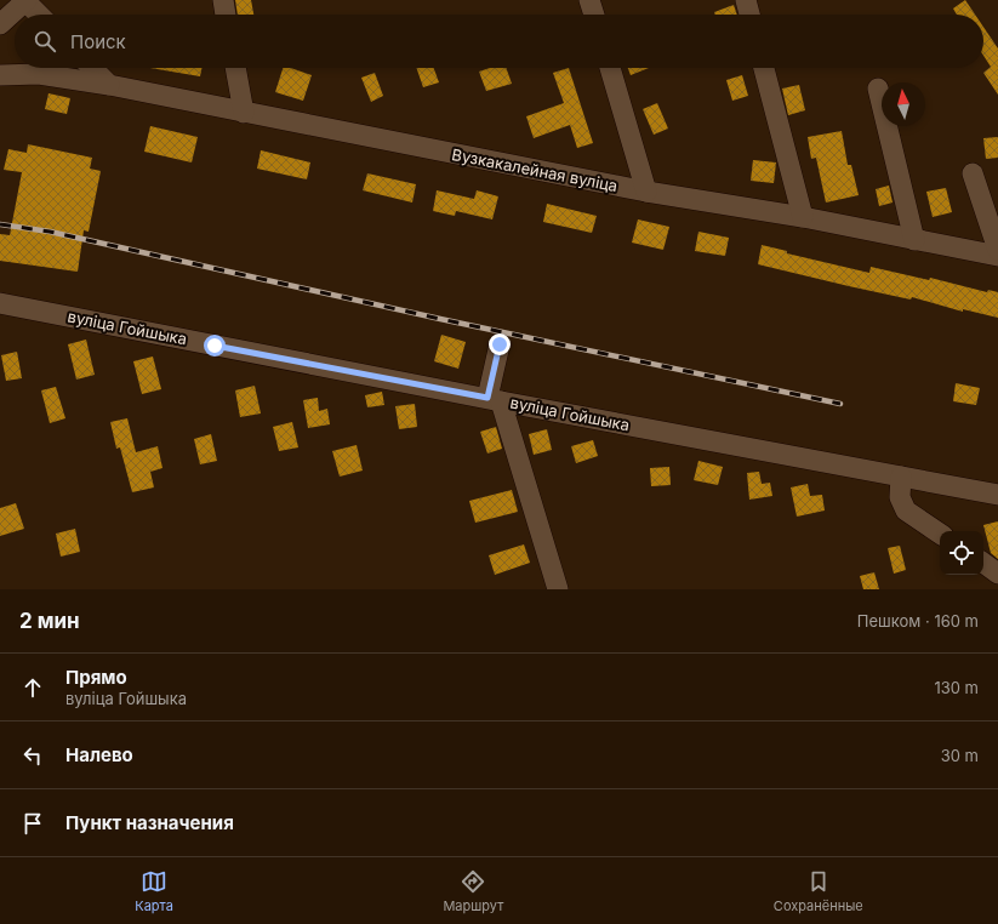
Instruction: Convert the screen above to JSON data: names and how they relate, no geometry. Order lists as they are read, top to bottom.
{
  "streets": {
    "street": ["Вузкакалейная вуліца", "вуліца Гойшыка"]
  },
  "north": "top",
  "page": {
    "search": "Поиск",
    "heading": ["2 мин", "Пешком · 160 m"],
    "list": [
      ["Прямо", "вуліца Гойшыка", "130 m"],
      ["Налево", "30 m"],
      "Пункт назначения"
    ],
    "nav": ["Карта", "Маршрут", "Сохранённые"]
  }
}
